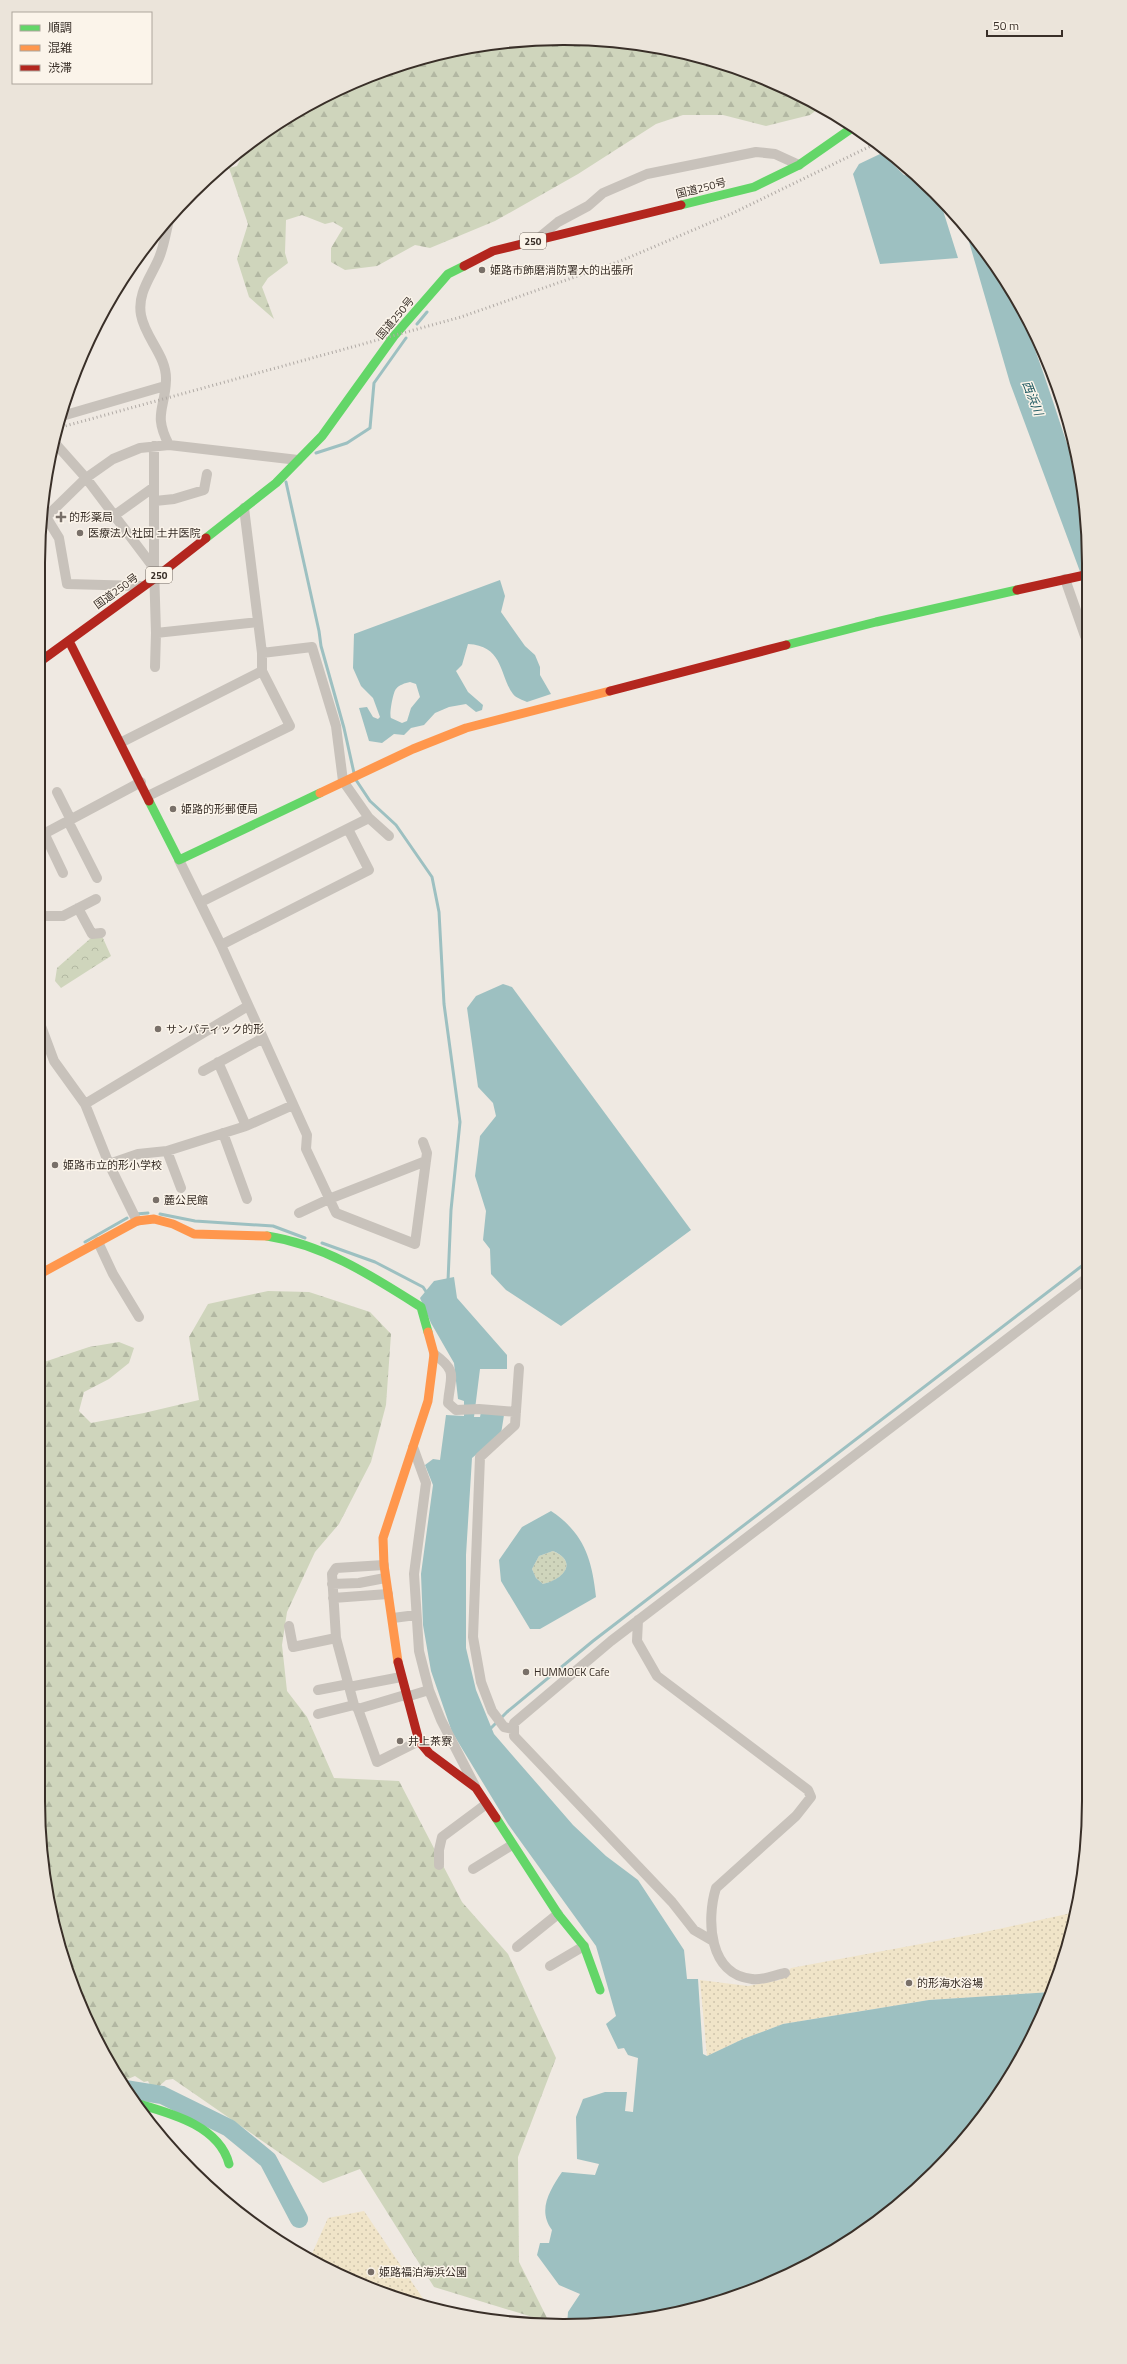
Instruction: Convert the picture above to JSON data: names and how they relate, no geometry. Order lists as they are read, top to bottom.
{
  "streets": {
    "main road": ["国道250号", "250"]
  },
  "water": ["西浜川"],
  "places": {
    "other": [
      "姫路市飾磨消防署大的出張所",
      "医療法人社団 土井医院",
      "姫路的形郵便局",
      "サンパティック的形",
      "姫路市立的形小学校",
      "麓公民館",
      "HUMMOCK Cafe",
      "井上茶寮",
      "的形海水浴場",
      "姫路福泊海浜公園"
    ],
    "health": ["的形薬局"]
  },
  "legend": ["順調", "混雑", "渋滞"],
  "scale_bar": "50 m"
}
